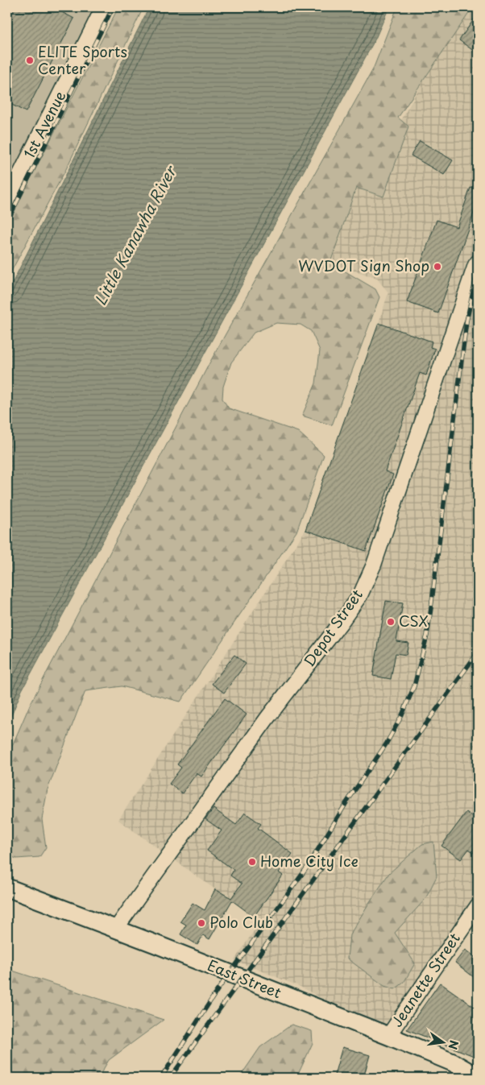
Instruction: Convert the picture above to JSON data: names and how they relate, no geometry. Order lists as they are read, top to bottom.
{
  "streets": {
    "main road": ["East Street"],
    "street": ["1st Avenue", "Depot Street", "Jeanette Street"]
  },
  "crossings": [
    ["Depot Street", "East Street"],
    ["East Street", "Jeanette Street"]
  ],
  "water": ["Little Kanawha River"],
  "places": [
    "ELITE Sports Center",
    "WVDOT Sign Shop",
    "CSX",
    "Home City Ice",
    "Polo Club"
  ],
  "north": "right"
}
